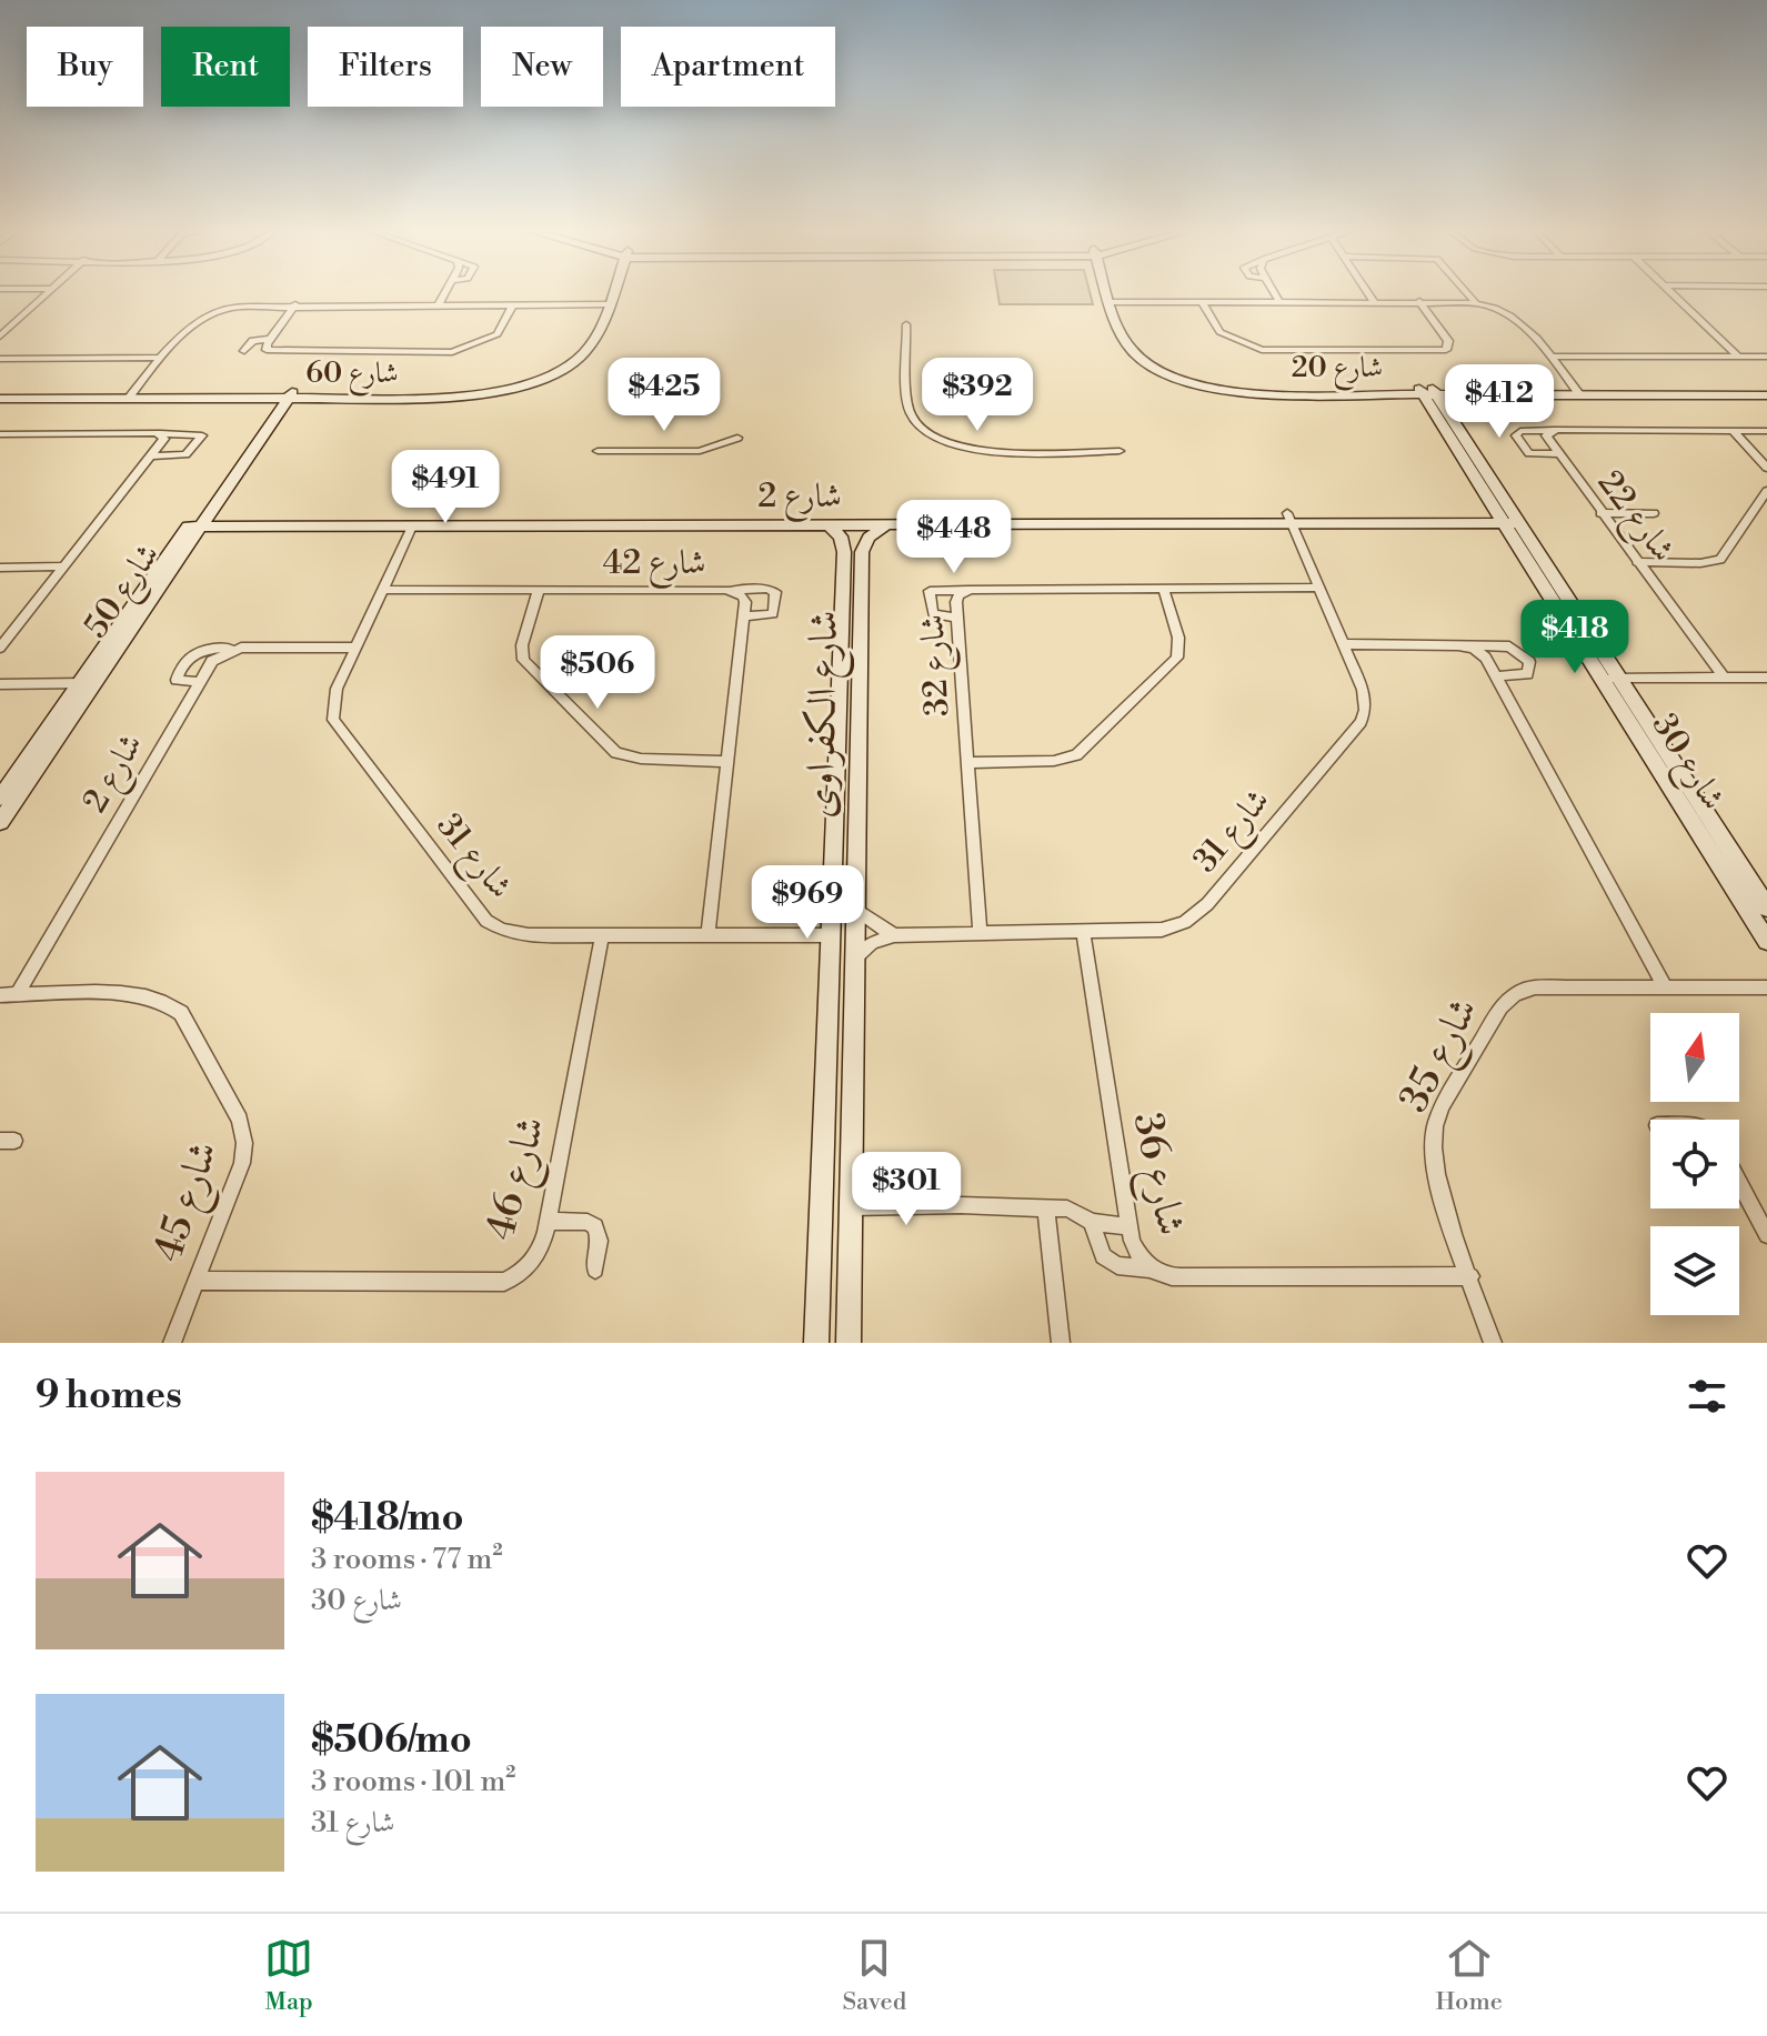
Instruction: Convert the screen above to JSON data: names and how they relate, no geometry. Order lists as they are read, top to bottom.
{
  "streets": {
    "street": [
      "شارع 20",
      "شارع 60",
      "شارع 2",
      "شارع 22",
      "شارع 42",
      "شارع 50",
      "شارع 32",
      "شارع الكفراوى",
      "شارع 30",
      "شارع 31",
      "شارع 35",
      "شارع 36",
      "شارع 46",
      "شارع 45"
    ]
  },
  "crossings": [
    ["شارع 20", "شارع 30"],
    ["شارع 60", "شارع 50"],
    ["شارع 2", "شارع 50"],
    ["شارع 2", "شارع 30"],
    ["شارع 2", "شارع 31"],
    ["شارع 2", "شارع 45"],
    ["شارع 42", "شارع 31"],
    ["شارع 32", "شارع 31"],
    ["شارع الكفراوى", "شارع 31"],
    ["شارع 31", "شارع 36"],
    ["شارع 31", "شارع 46"],
    ["شارع 35", "شارع 36"],
    ["شارع 46", "شارع 45"]
  ],
  "north": "top",
  "page": {
    "chip": [
      "Buy",
      "Rent",
      "Filters",
      "New",
      "Apartment"
    ],
    "price": [
      "$425",
      "$392",
      "$412",
      "$491",
      "$448",
      "$418",
      "$506",
      "$969",
      "$301"
    ],
    "heading": "9 homes",
    "list": [
      {
        "name": "$418/mo",
        "note": "3 rooms · 77 m² · شارع 30"
      },
      {
        "name": "$506/mo",
        "note": "3 rooms · 101 m² · شارع 31"
      }
    ],
    "tabs": ["Map", "Saved", "Home"]
  }
}
